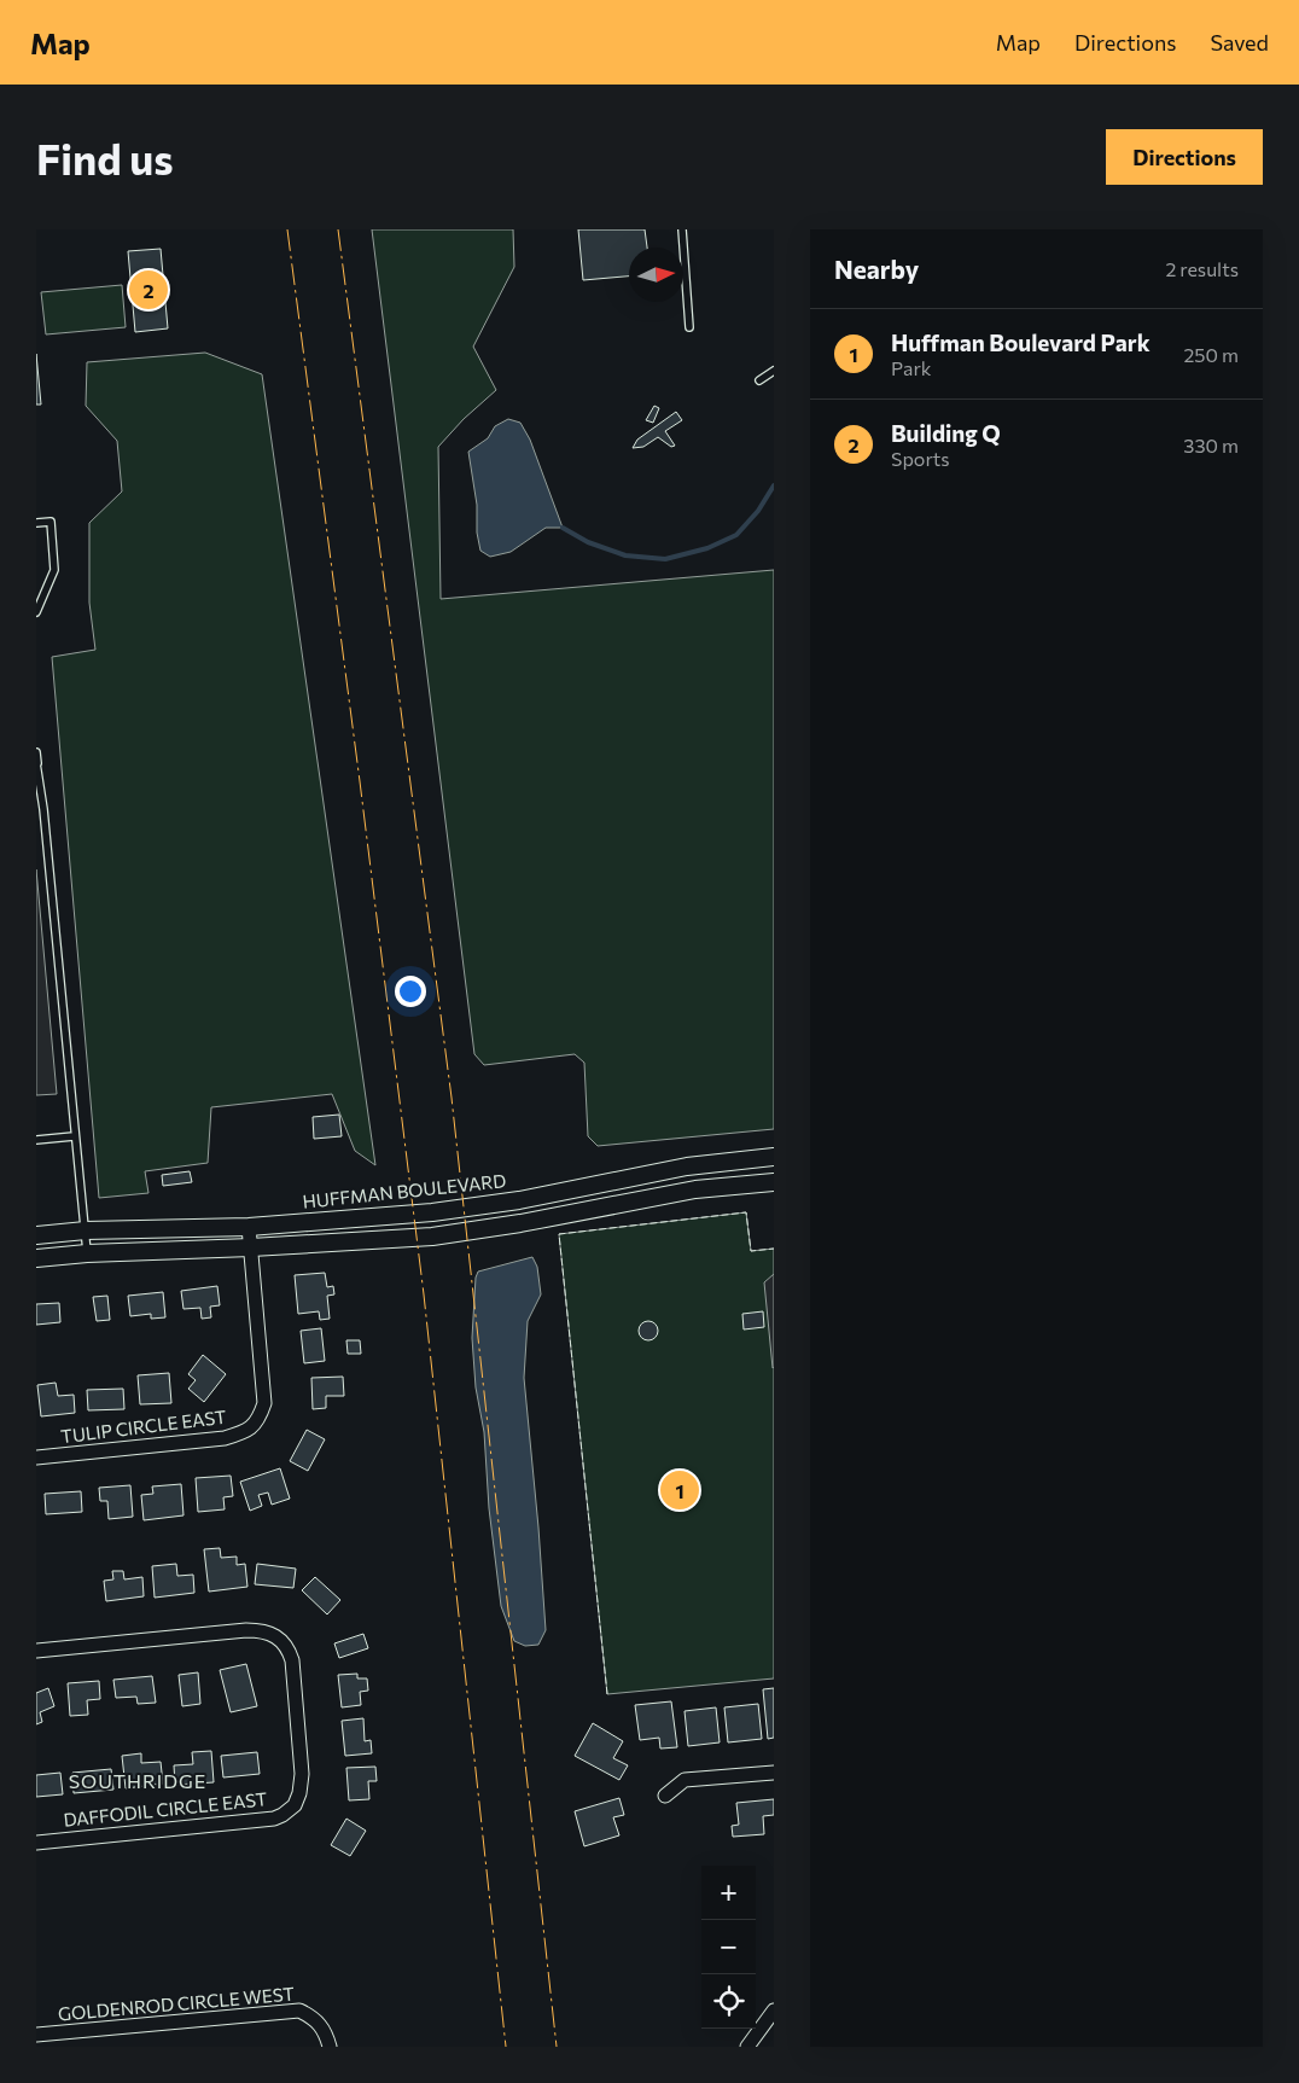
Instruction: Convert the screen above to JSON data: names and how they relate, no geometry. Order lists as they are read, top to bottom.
{
  "streets": {
    "street": [
      "HUFFMAN BOULEVARD",
      "TULIP CIRCLE EAST",
      "DAFFODIL CIRCLE EAST",
      "GOLDENROD CIRCLE WEST"
    ]
  },
  "districts": ["SOUTHRIDGE"],
  "north": "right",
  "page": {
    "header": "Map",
    "nav": ["Map", "Directions", "Saved"],
    "buttons": "Directions",
    "title": "Find us",
    "heading": ["Nearby", "2 results"],
    "pins": ["2", "1"],
    "list": [
      {
        "mark": "1",
        "name": "Huffman Boulevard Park",
        "note": "Park",
        "value": "250 m"
      },
      {
        "mark": "2",
        "name": "Building Q",
        "note": "Sports",
        "value": "330 m"
      }
    ],
    "map_buttons": ["+", "−"]
  }
}
